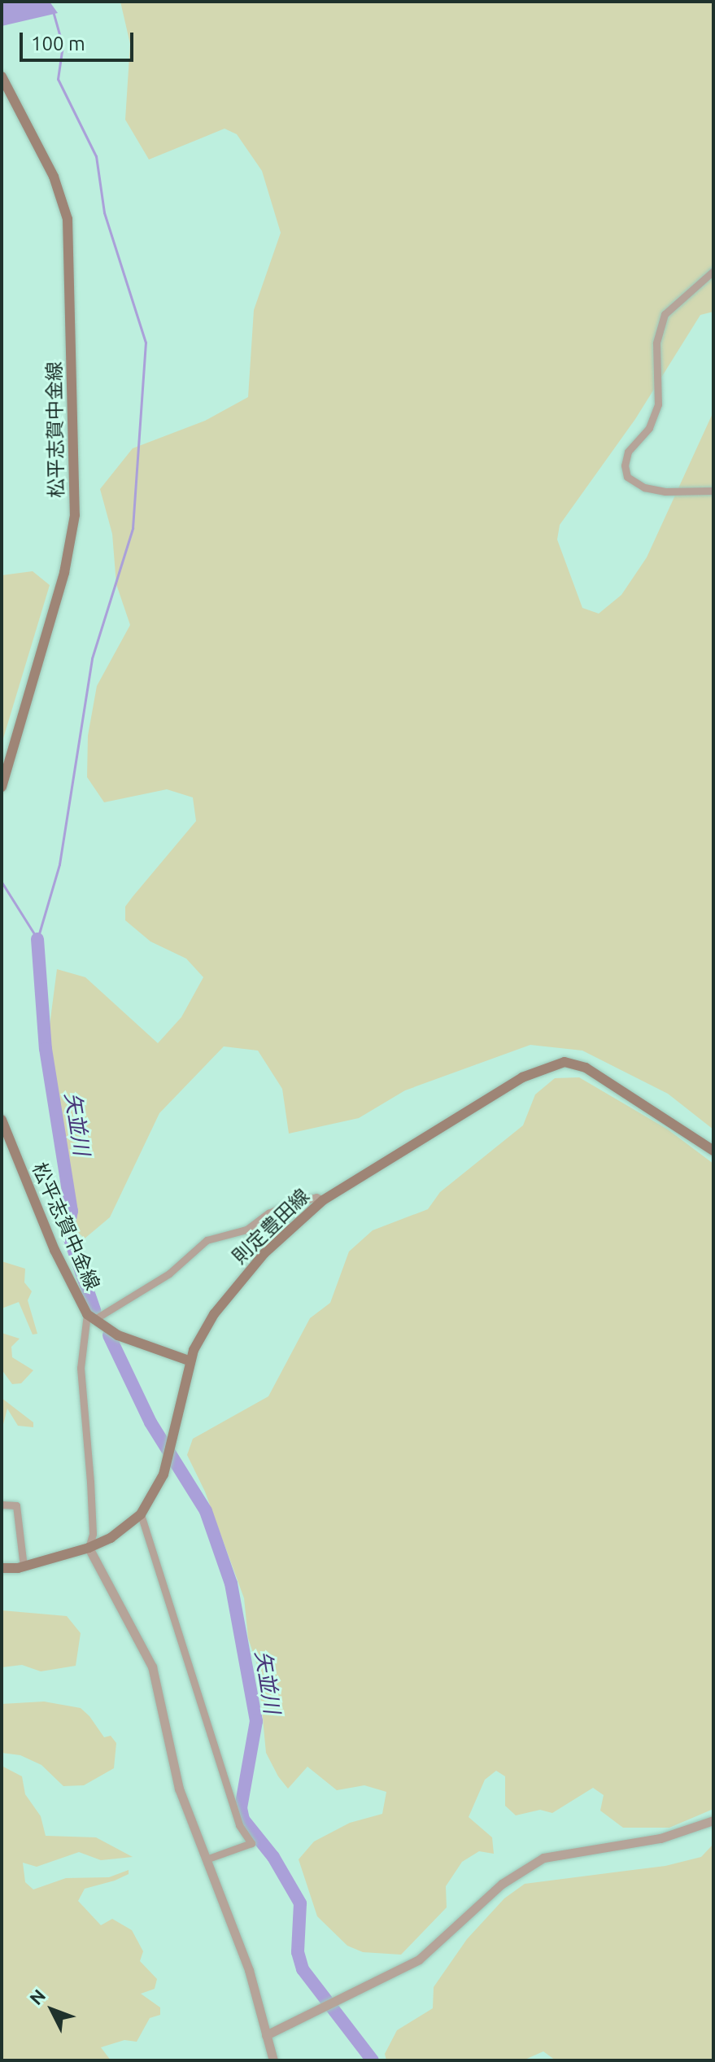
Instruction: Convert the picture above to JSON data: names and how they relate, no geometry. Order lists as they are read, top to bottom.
{
  "streets": {
    "main road": ["松平志賀中金線", "則定豊田線"]
  },
  "crossings": [
    ["松平志賀中金線", "則定豊田線"]
  ],
  "water": ["矢並川"],
  "scale_bar": "100 m",
  "north": "top left"
}
